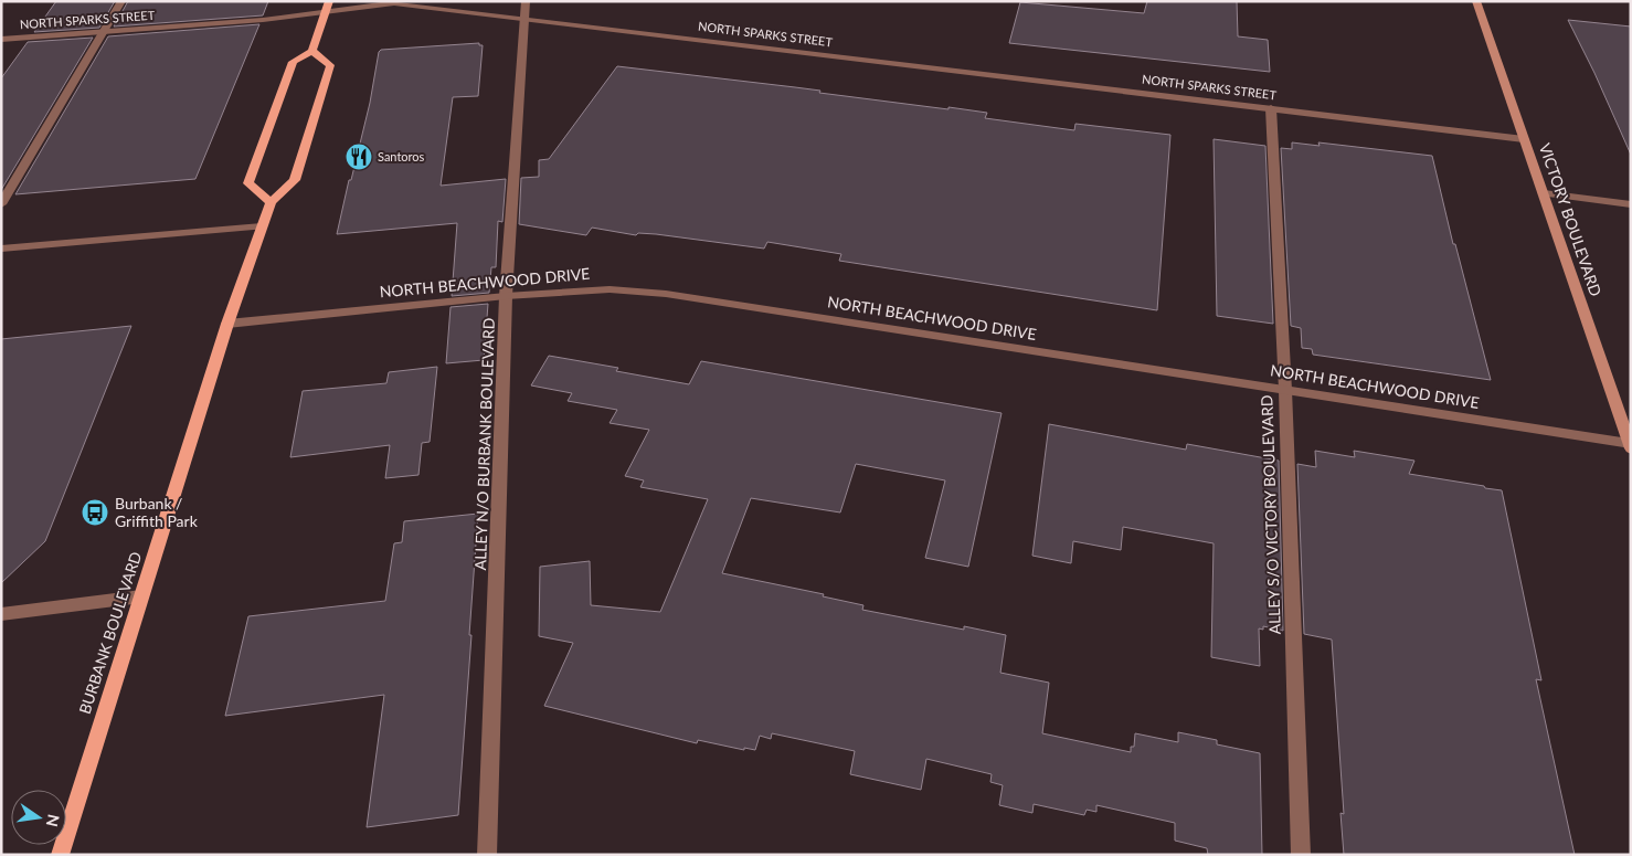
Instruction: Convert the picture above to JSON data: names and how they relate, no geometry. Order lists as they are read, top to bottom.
{
  "streets": {
    "main road": ["VICTORY BOULEVARD", "BURBANK BOULEVARD"],
    "street": [
      "NORTH SPARKS STREET",
      "NORTH BEACHWOOD DRIVE",
      "ALLEY N/O BURBANK BOULEVARD",
      "ALLEY S/O VICTORY BOULEVARD"
    ]
  },
  "crossings": [
    ["NORTH SPARKS STREET", "VICTORY BOULEVARD"],
    ["NORTH SPARKS STREET", "ALLEY N/O BURBANK BOULEVARD"],
    ["NORTH SPARKS STREET", "ALLEY S/O VICTORY BOULEVARD"],
    ["VICTORY BOULEVARD", "NORTH BEACHWOOD DRIVE"],
    ["NORTH BEACHWOOD DRIVE", "ALLEY N/O BURBANK BOULEVARD"],
    ["NORTH BEACHWOOD DRIVE", "ALLEY S/O VICTORY BOULEVARD"],
    ["NORTH BEACHWOOD DRIVE", "BURBANK BOULEVARD"]
  ],
  "places": {
    "restaurant": ["Santoros"],
    "bus stop": ["Burbank / Griffith Park"]
  },
  "north": "right"
}
